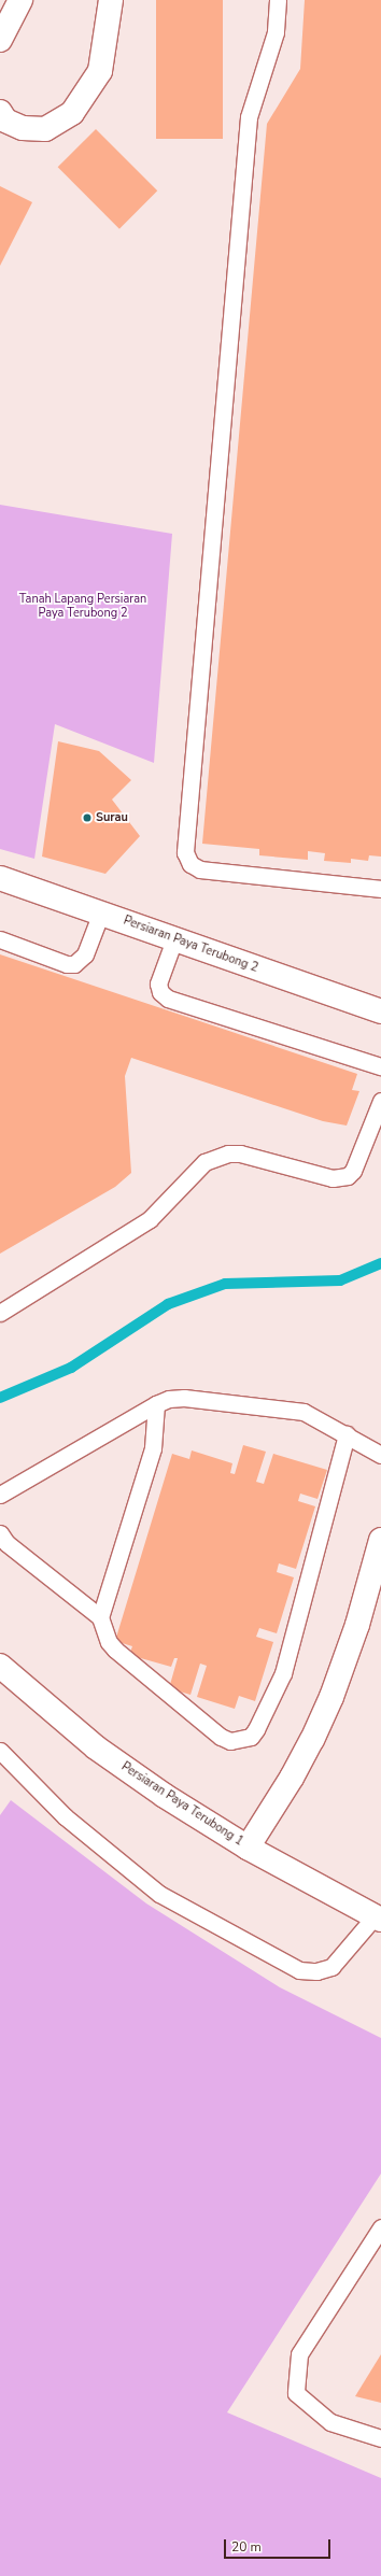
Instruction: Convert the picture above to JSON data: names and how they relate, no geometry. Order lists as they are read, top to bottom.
{
  "streets": {
    "street": ["Persiaran Paya Terubong 2", "Persiaran Paya Terubong 1"]
  },
  "parks": ["Tanah Lapang Persiaran Paya Terubong 2"],
  "places": ["Surau"],
  "scale_bar": "20 m"
}
